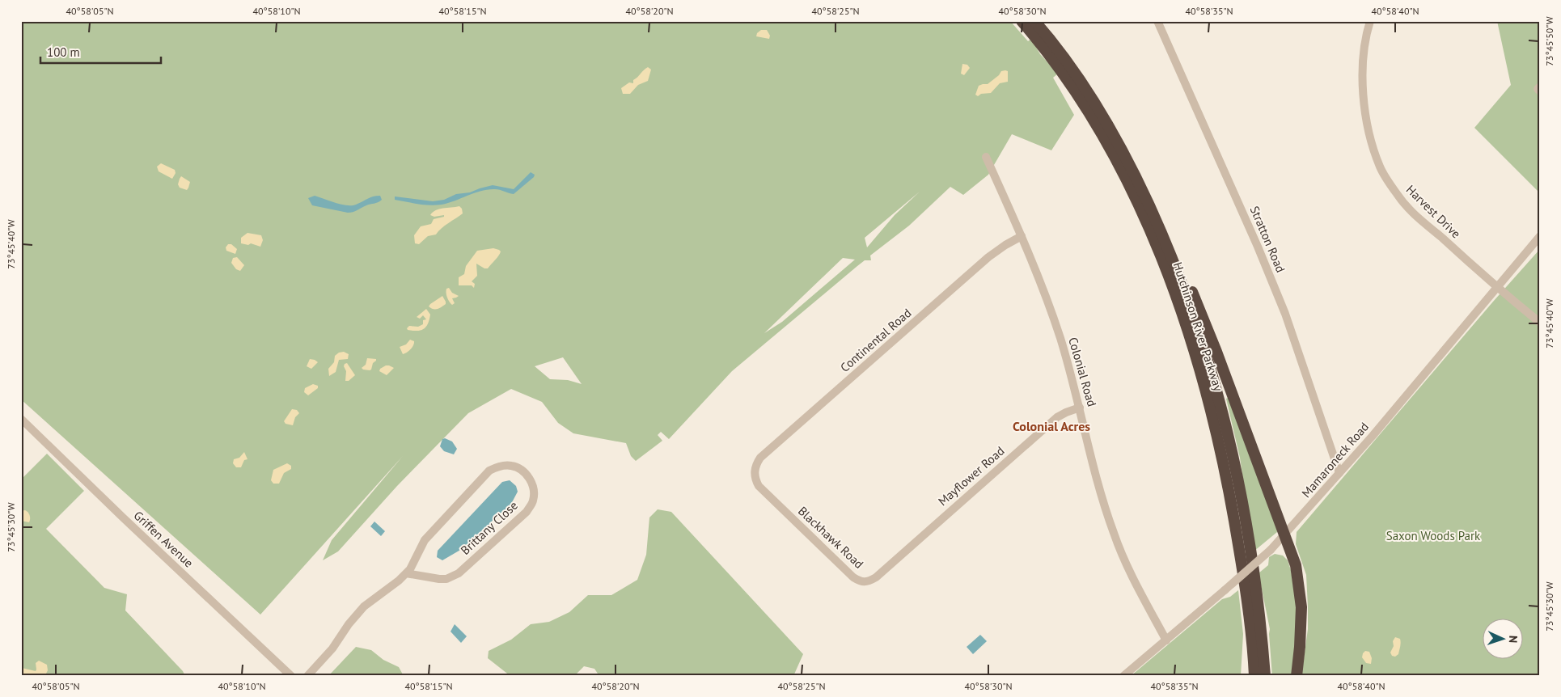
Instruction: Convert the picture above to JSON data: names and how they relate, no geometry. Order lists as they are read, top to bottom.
{
  "streets": {
    "highway": ["Hutchinson River Parkway"],
    "street": [
      "Harvest Drive",
      "Stratton Road",
      "Continental Road",
      "Colonial Road",
      "Mamaroneck Road",
      "Mayflower Road",
      "Brittany Close",
      "Blackhawk Road",
      "Griffen Avenue"
    ]
  },
  "crossings": [
    ["Harvest Drive", "Mamaroneck Road"],
    ["Stratton Road", "Mamaroneck Road"],
    ["Continental Road", "Colonial Road"],
    ["Continental Road", "Blackhawk Road"],
    ["Colonial Road", "Mamaroneck Road"],
    ["Colonial Road", "Mayflower Road"],
    ["Mayflower Road", "Blackhawk Road"]
  ],
  "districts": ["Colonial Acres"],
  "parks": ["Saxon Woods Park"],
  "scale_bar": "100 m",
  "north": "right",
  "coordinates": [
    "40°58'05\"N",
    "40°58'10\"N",
    "40°58'15\"N",
    "40°58'20\"N",
    "40°58'25\"N",
    "40°58'30\"N",
    "40°58'35\"N",
    "40°58'40\"N",
    "73°45'50\"W",
    "73°45'40\"W",
    "73°45'30\"W"
  ]
}
